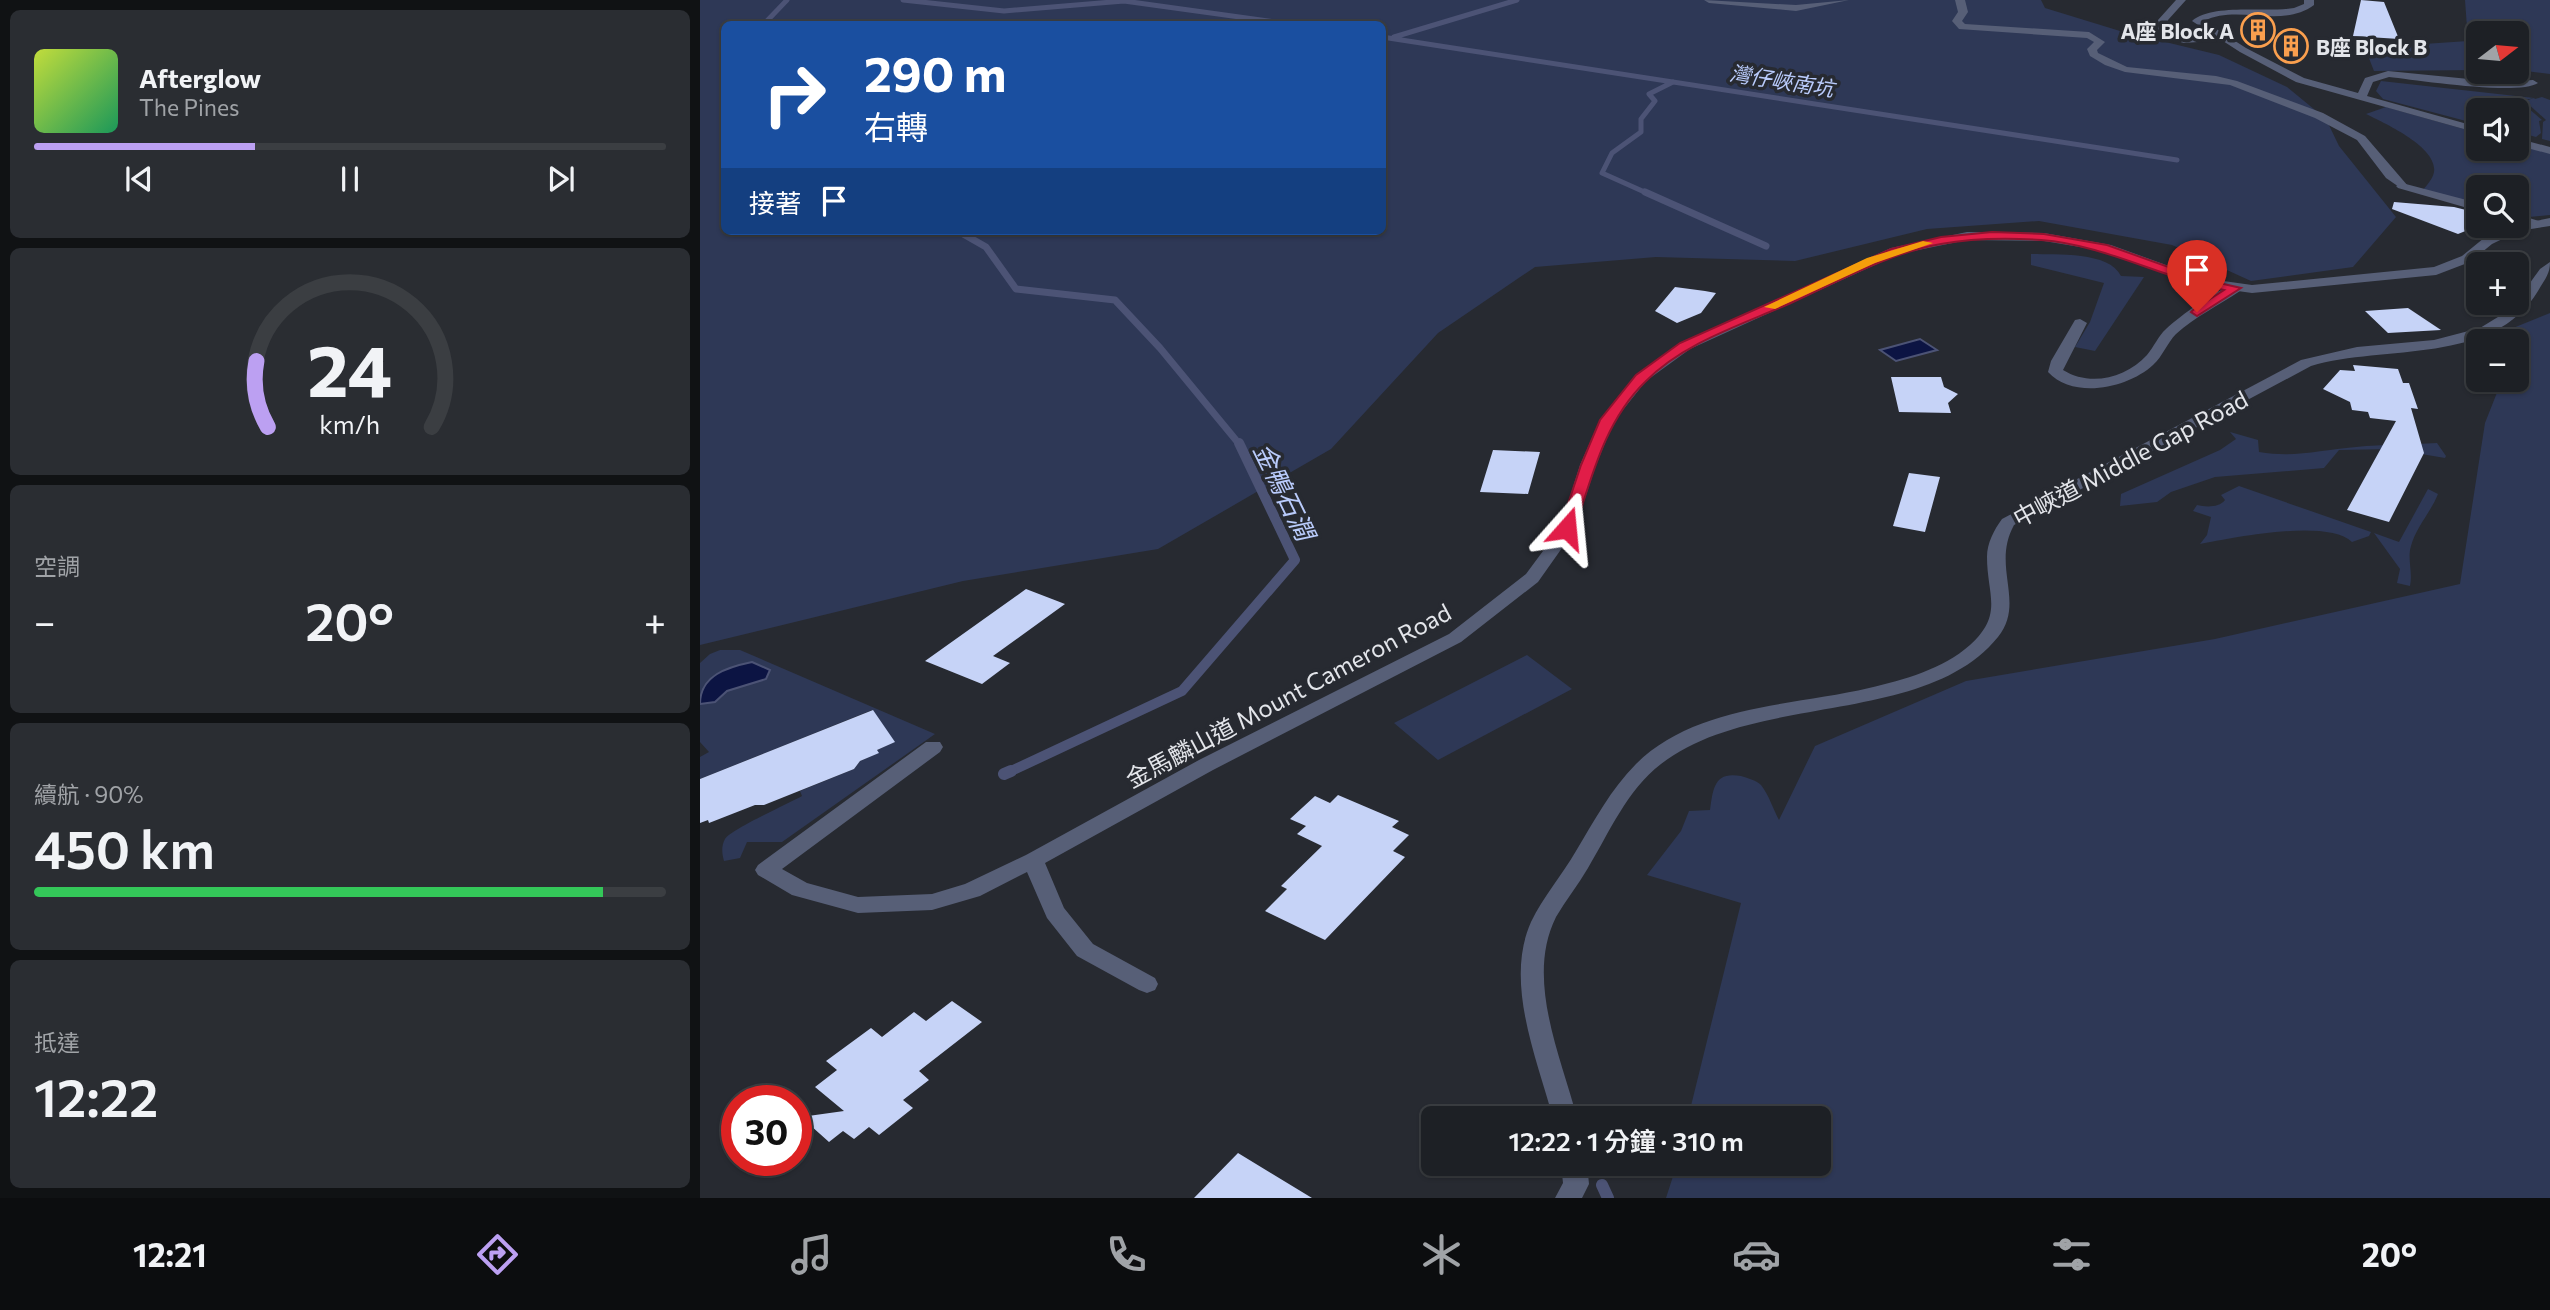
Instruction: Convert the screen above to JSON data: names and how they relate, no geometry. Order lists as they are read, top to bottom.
{
  "streets": {
    "street": ["中峽道 Middle Gap Road", "金馬麟山道 Mount Cameron Road"]
  },
  "water": ["灣仔峽南坑", "金鴨石澗"],
  "places": {
    "building": ["A座 Block A", "B座 Block B"]
  },
  "north": "right",
  "page": {
    "map_buttons": ["+", "−"],
    "turn": ["290 m", "右轉"],
    "song": ["Afterglow", "The Pines"],
    "then": "接著",
    "tile": [
      "空調",
      ["續航 · 90%", "450 km"],
      ["抵達", "12:22"]
    ],
    "heat": ["−", "20°", "+"],
    "limit": "30",
    "trip": "12:22 · 1 分鐘 · 310 m",
    "tabs": ["12:21", "20°"],
    "gauge": ["24", "km/h"]
  }
}
